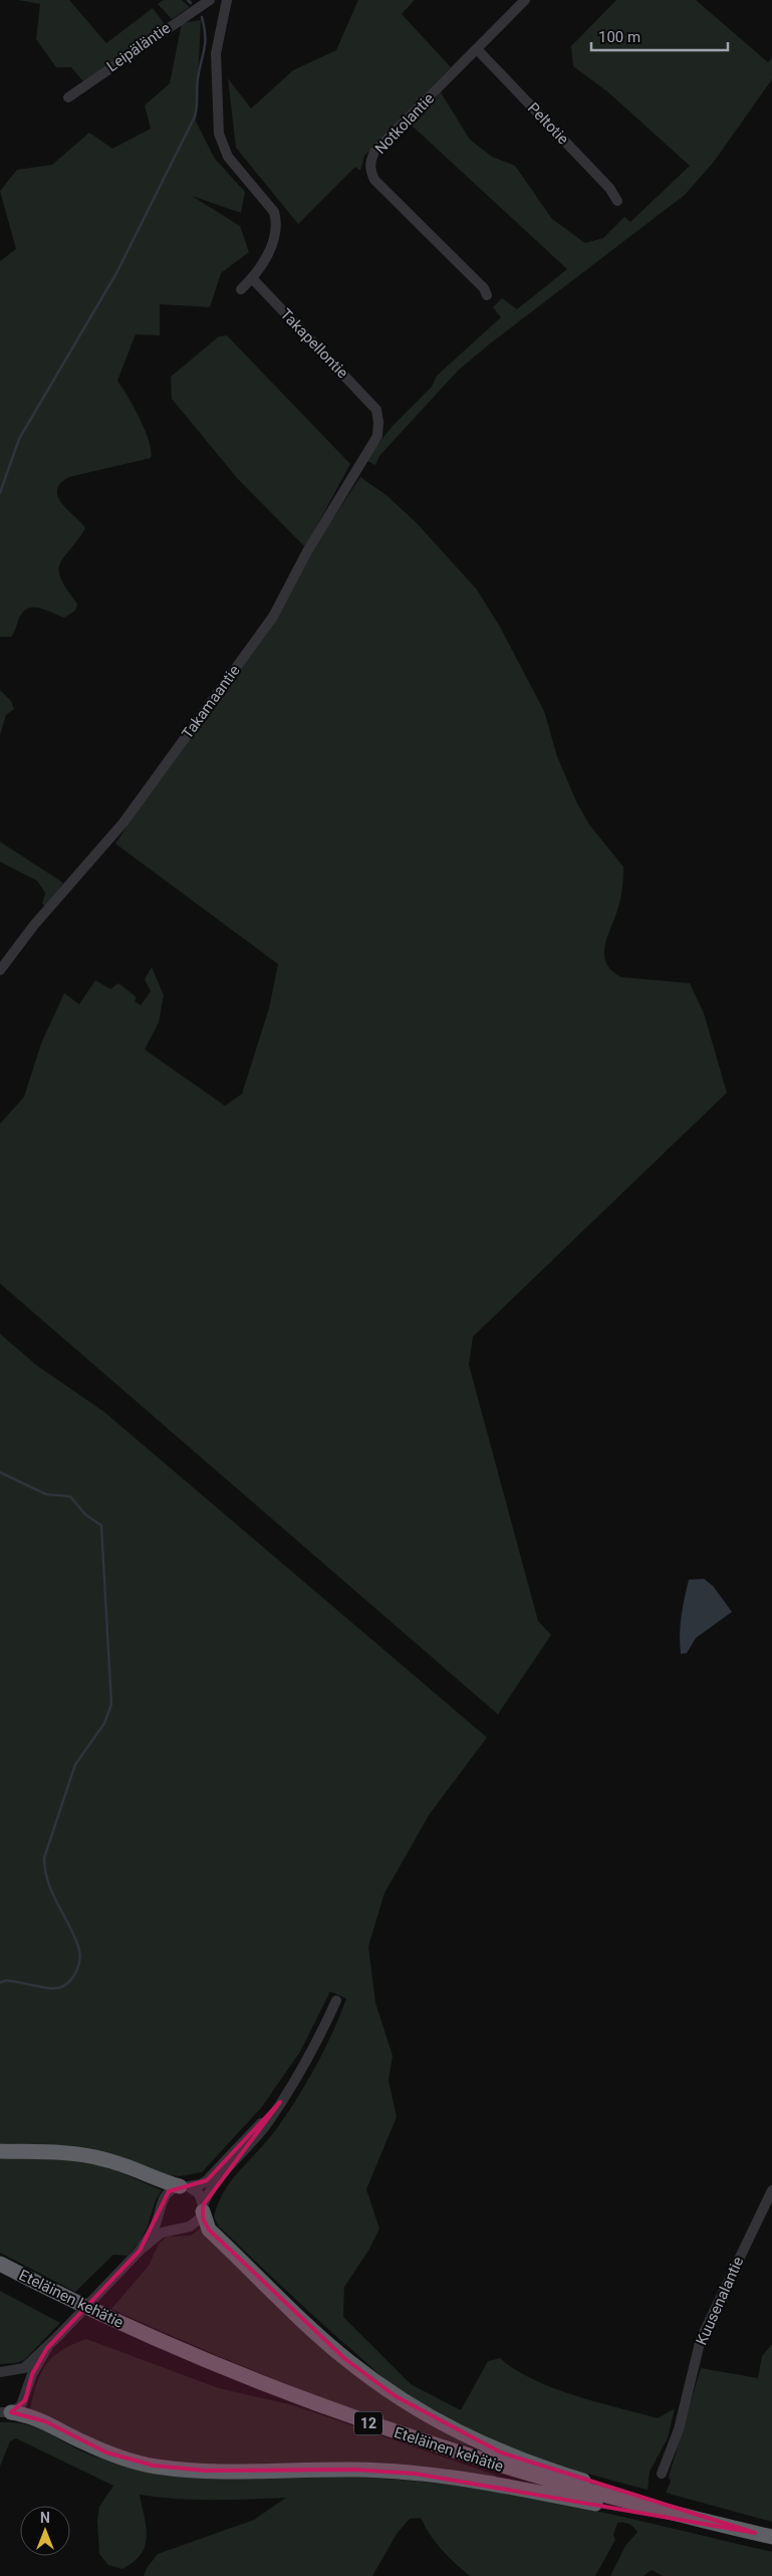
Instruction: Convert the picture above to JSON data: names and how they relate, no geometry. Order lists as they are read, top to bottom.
{
  "streets": {
    "highway": ["Eteläinen kehätie", "12"],
    "street": [
      "Leipäläntie",
      "Notkolantie",
      "Peltotie",
      "Takapellontie",
      "Takamaantie",
      "Kuusenalantie"
    ]
  },
  "crossings": [
    ["Notkolantie", "Peltotie"],
    ["Takapellontie", "Takamaantie"]
  ],
  "scale_bar": "100 m",
  "north": "top"
}
